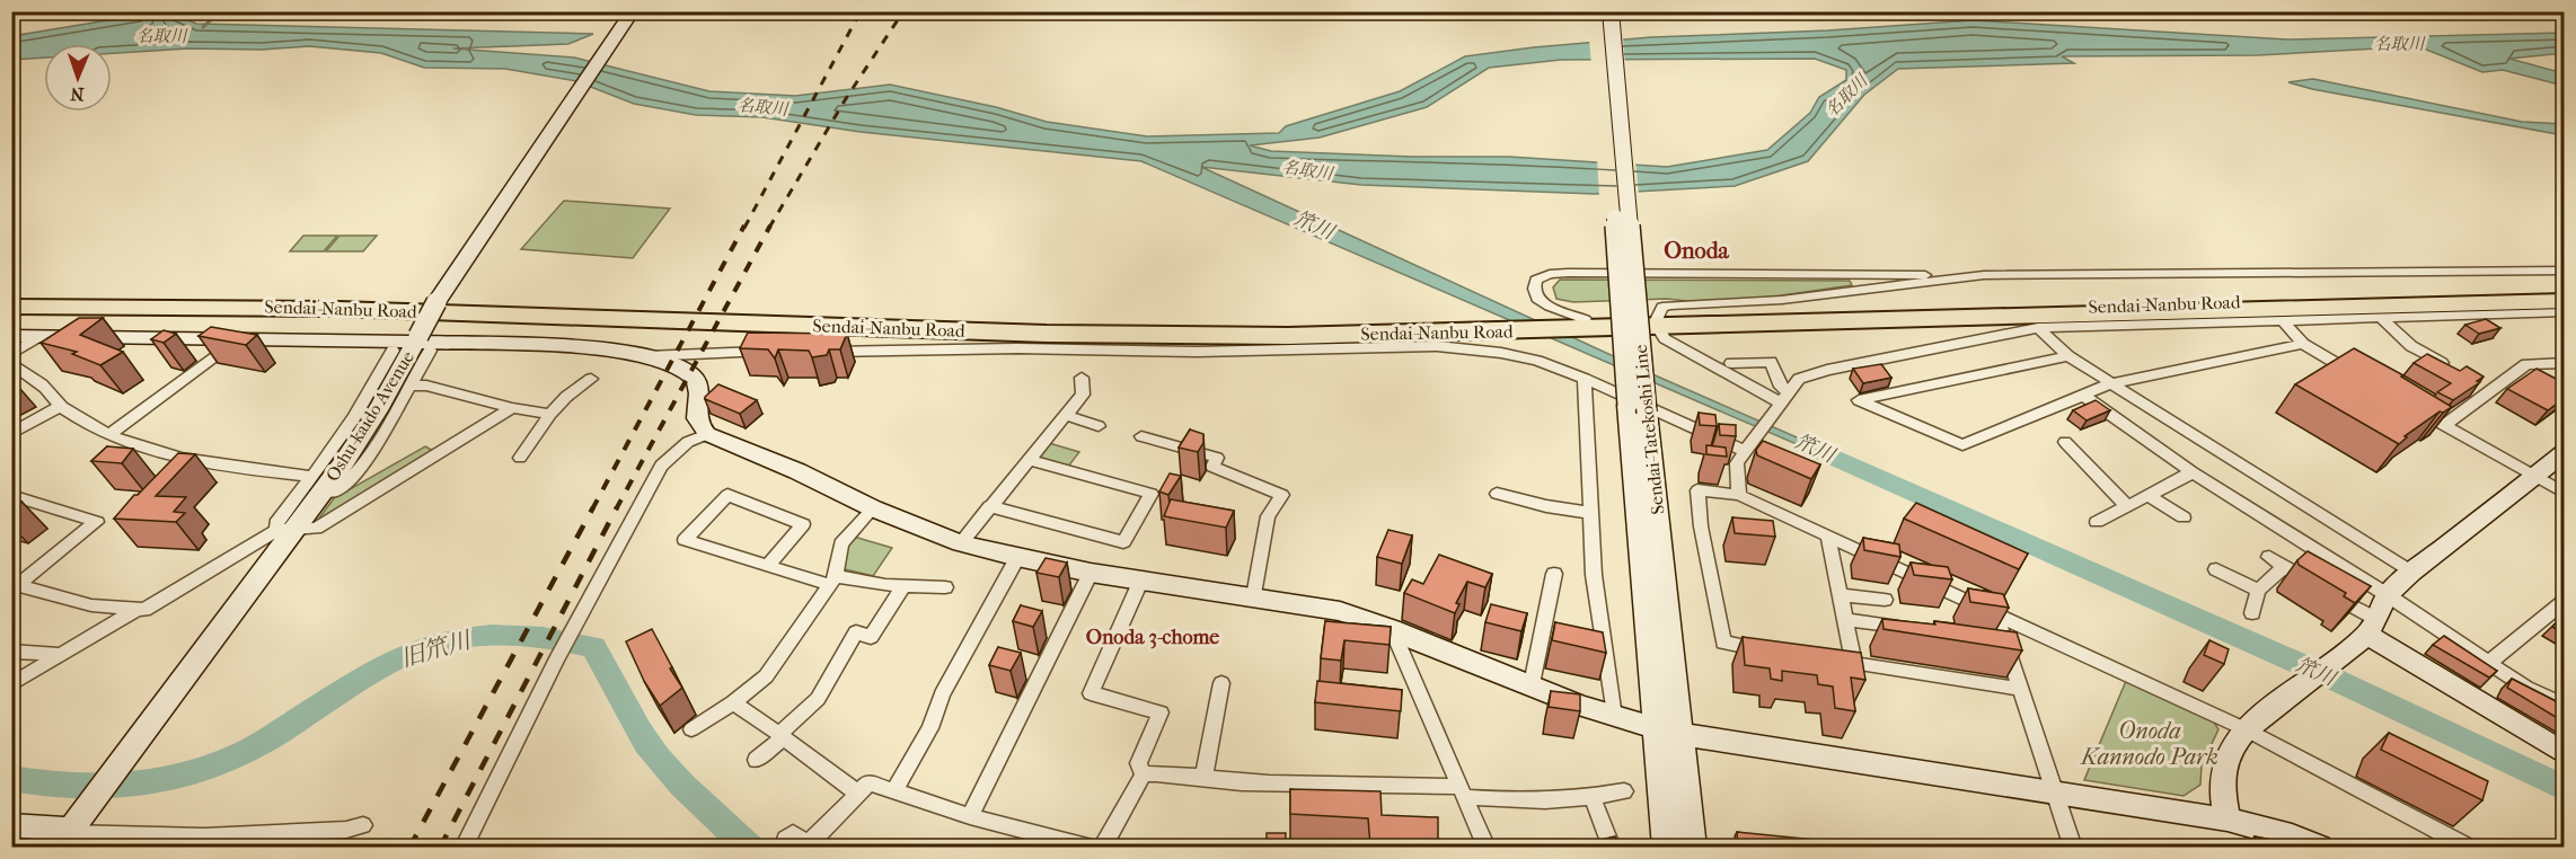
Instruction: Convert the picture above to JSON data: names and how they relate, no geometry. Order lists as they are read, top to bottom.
{
  "streets": {
    "highway": ["Sendai-Nanbu Road"],
    "main road": ["Oshu-kaido Avenue", "Sendai-Tatekoshi Line"]
  },
  "districts": ["Onoda", "Onoda 3-chome"],
  "water": ["名取川", "笊川", "旧笊川"],
  "parks": ["Onoda Kannodo Park"],
  "north": "bottom"
}
